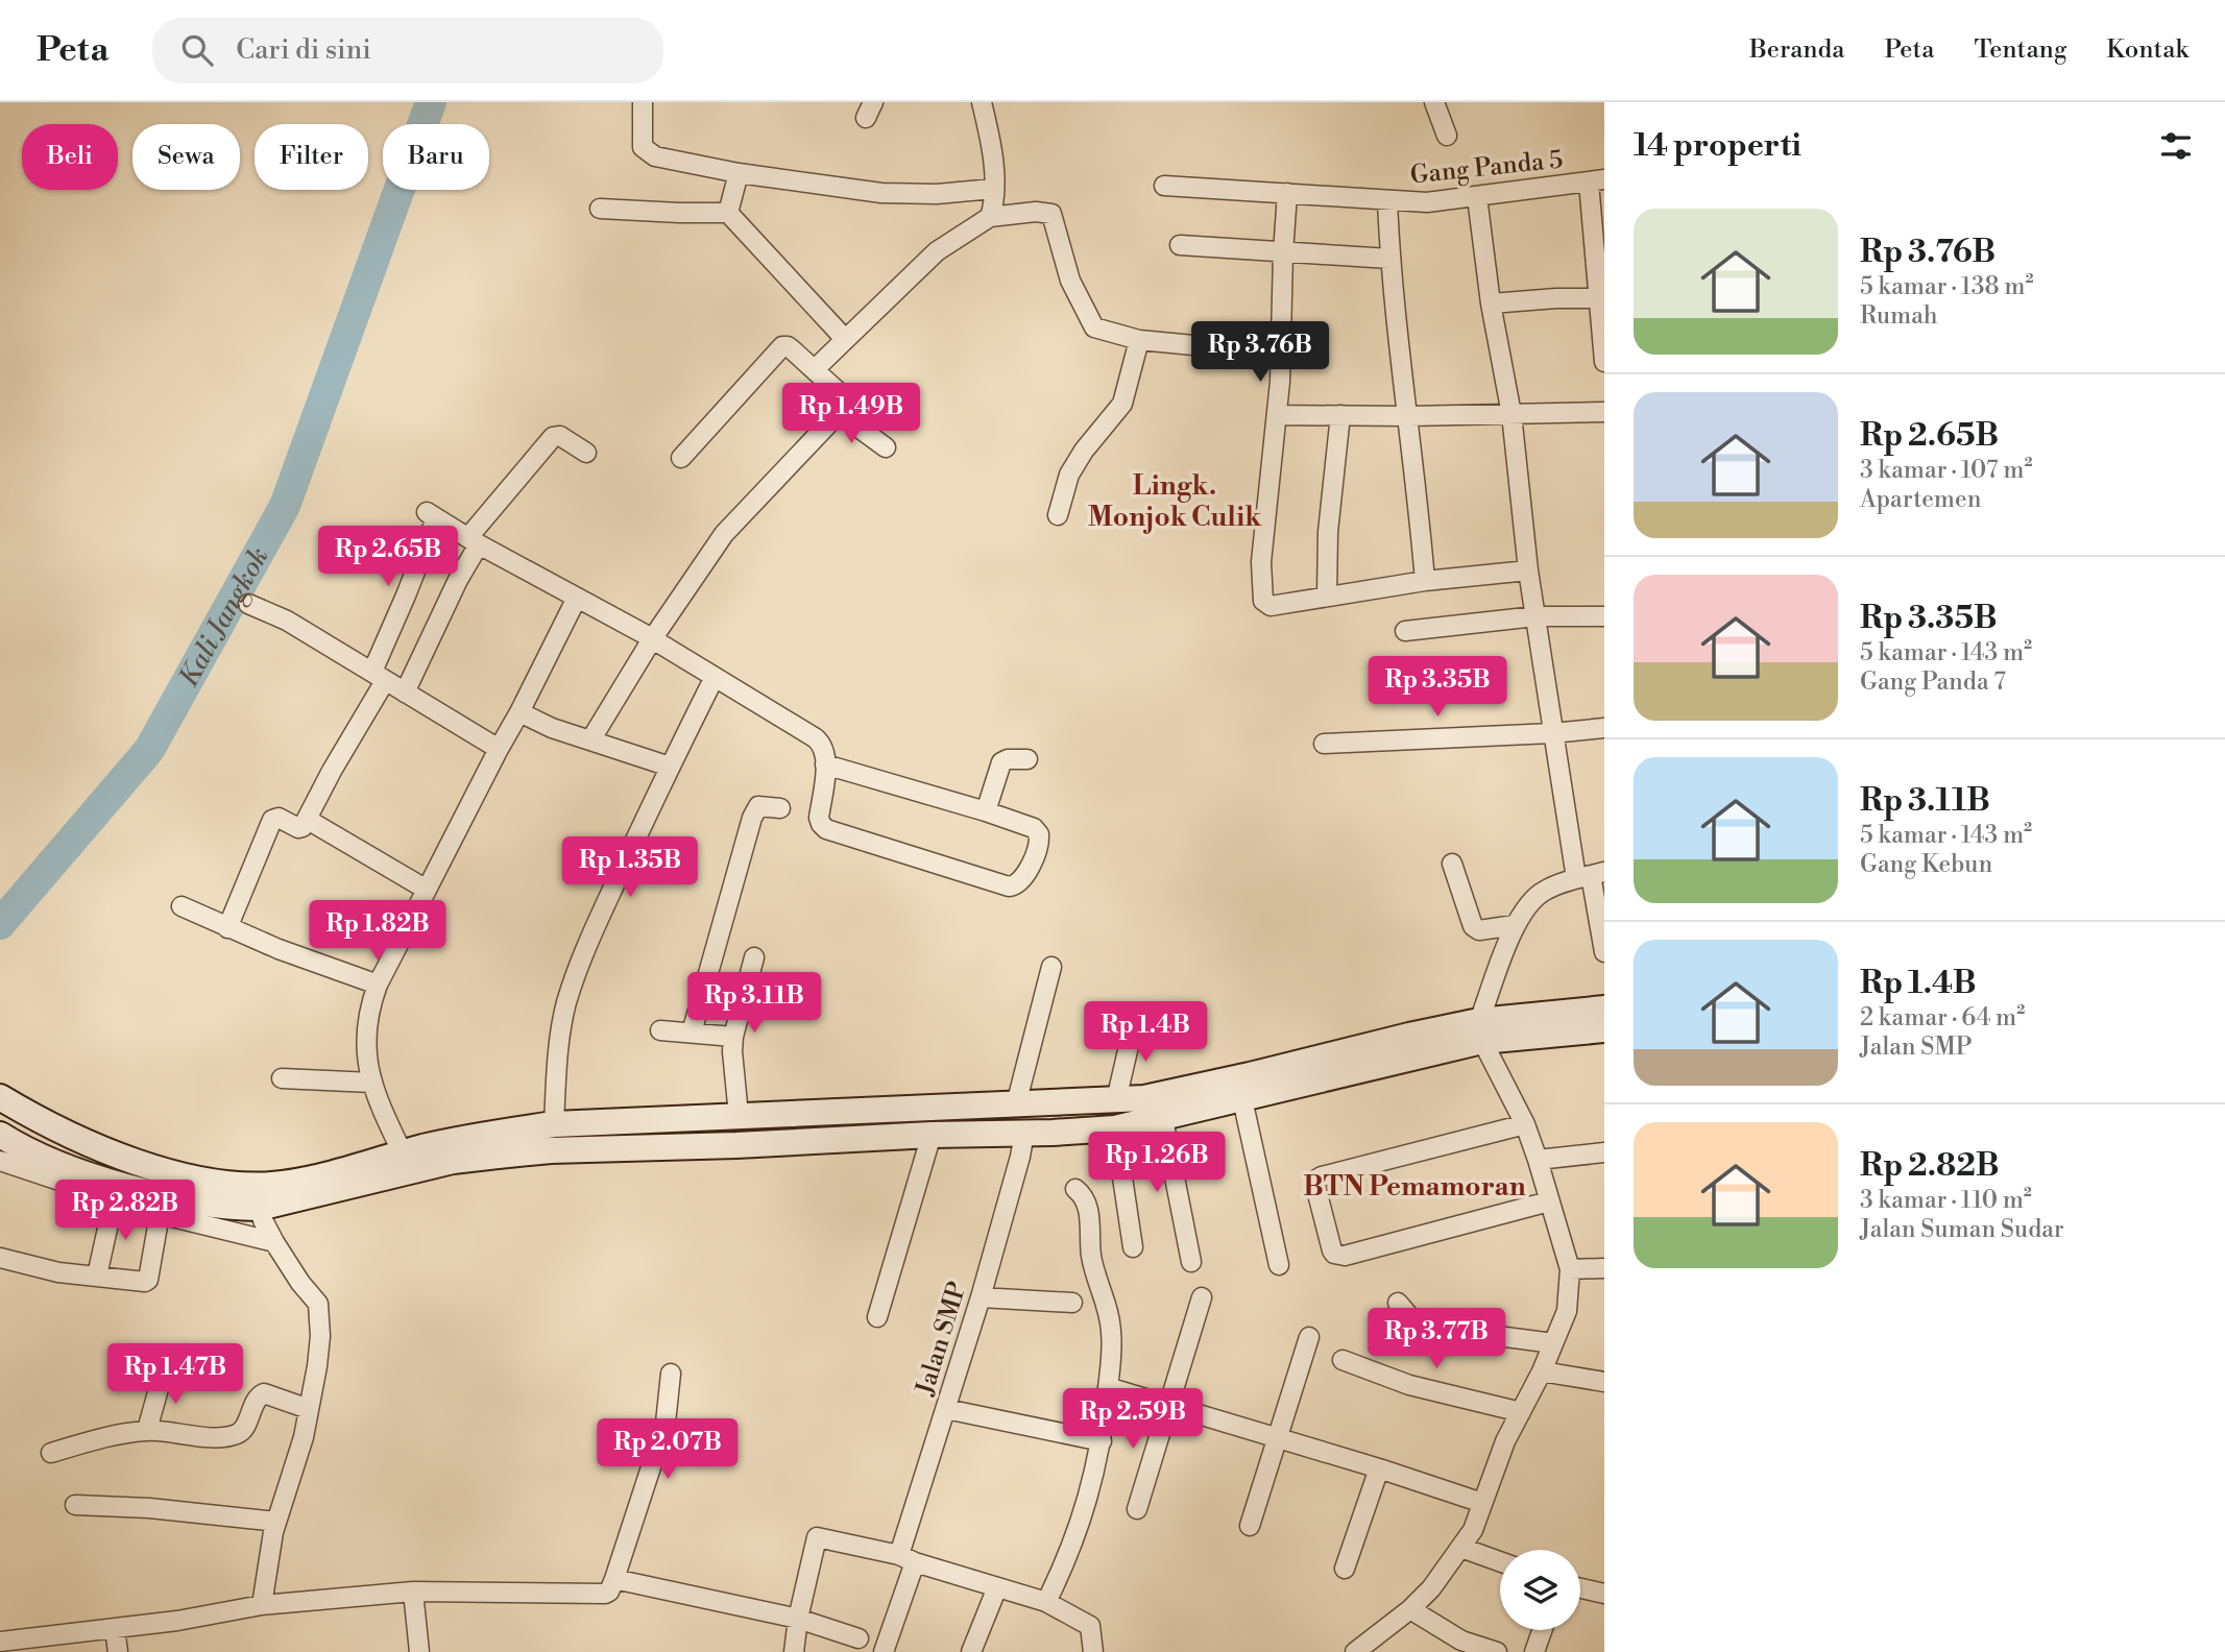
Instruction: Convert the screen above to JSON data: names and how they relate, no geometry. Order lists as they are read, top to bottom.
{
  "streets": {
    "street": ["Gang Panda 5", "Jalan SMP"]
  },
  "districts": ["Lingk. Monjok Culik", "BTN Pemamoran"],
  "water": ["Kali Jangkok"],
  "page": {
    "header": "Peta",
    "search": "Cari di sini",
    "nav": [
      "Beranda",
      "Peta",
      "Tentang",
      "Kontak"
    ],
    "heading": "14 properti",
    "chip": [
      "Beli",
      "Sewa",
      "Filter",
      "Baru"
    ],
    "list": [
      {
        "name": "Rp 3.76B",
        "note": "5 kamar · 138 m² · Rumah"
      },
      {
        "name": "Rp 2.65B",
        "note": "3 kamar · 107 m² · Apartemen"
      },
      {
        "name": "Rp 3.35B",
        "note": "5 kamar · 143 m² · Gang Panda 7"
      },
      {
        "name": "Rp 3.11B",
        "note": "5 kamar · 143 m² · Gang Kebun"
      },
      {
        "name": "Rp 1.4B",
        "note": "2 kamar · 64 m² · Jalan SMP"
      },
      {
        "name": "Rp 2.82B",
        "note": "3 kamar · 110 m² · Jalan Suman Sudar"
      }
    ],
    "price": [
      "Rp 3.76B",
      "Rp 1.49B",
      "Rp 2.65B",
      "Rp 3.35B",
      "Rp 1.35B",
      "Rp 1.82B",
      "Rp 3.11B",
      "Rp 1.4B",
      "Rp 1.26B",
      "Rp 2.82B",
      "Rp 3.77B",
      "Rp 1.47B",
      "Rp 2.59B",
      "Rp 2.07B"
    ]
  }
}
